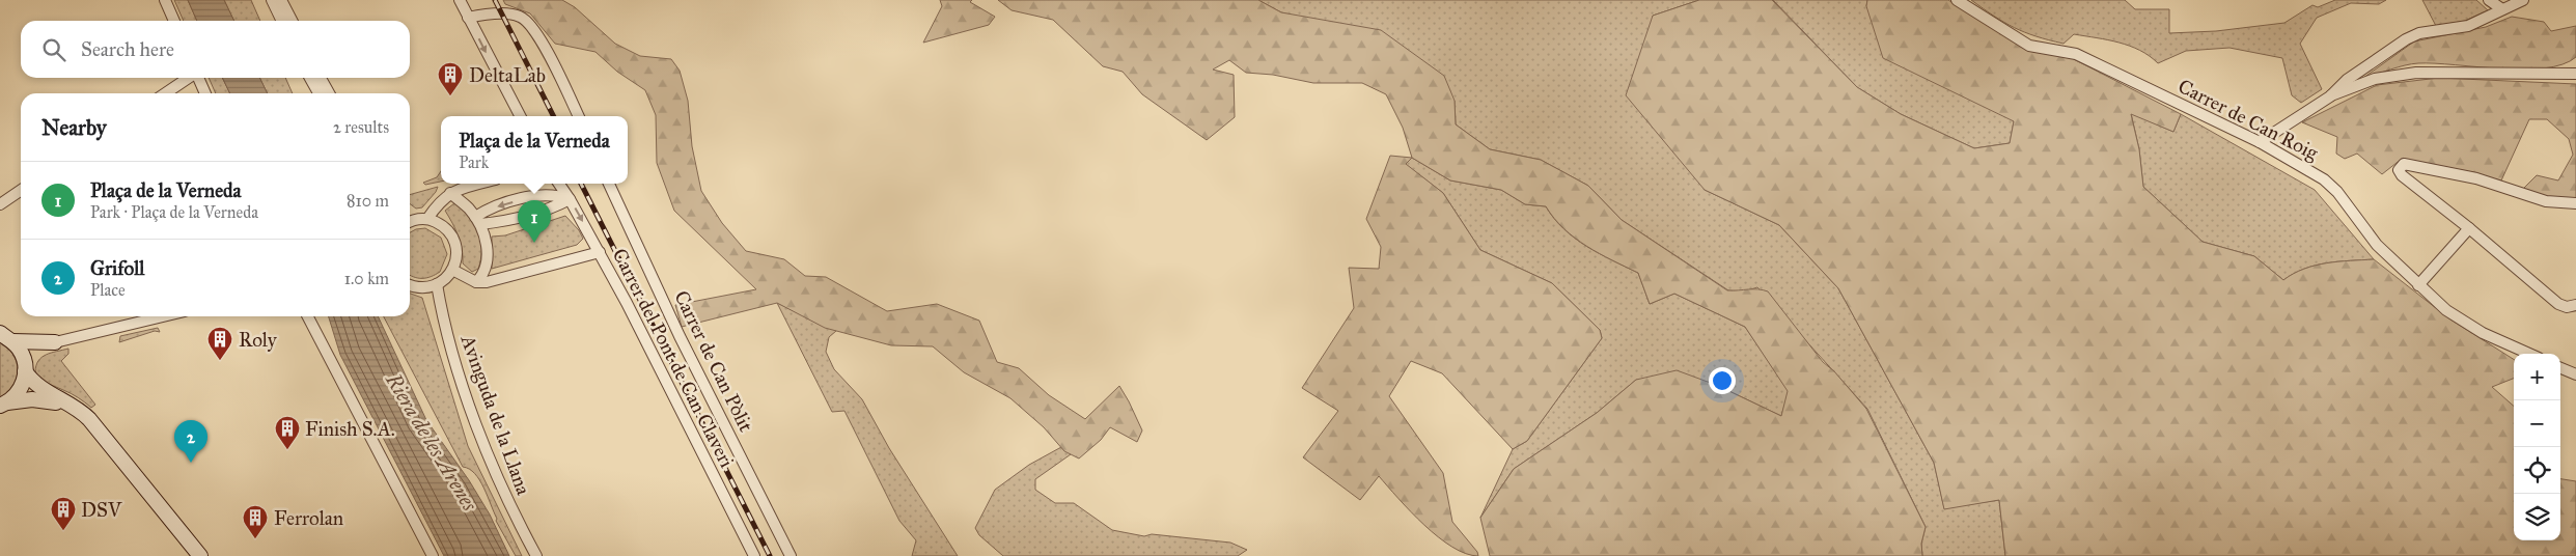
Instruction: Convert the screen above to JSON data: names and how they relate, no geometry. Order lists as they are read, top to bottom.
{
  "streets": {
    "street": [
      "Carrer de Can Roig",
      "Carrer del Pont de Can Claveri",
      "Carrer de Can Pòlit",
      "Avinguda de la Llana"
    ]
  },
  "water": ["Riera de les Arenes"],
  "places": {
    "building": [
      "DeltaLab",
      "Roly",
      "Finish S.A.",
      "DSV",
      "Ferrolan"
    ]
  },
  "page": {
    "search": "Search here",
    "heading": ["Nearby", "2 results"],
    "popup": ["Plaça de la Verneda", "Park"],
    "list": [
      {
        "mark": "1",
        "name": "Plaça de la Verneda",
        "note": "Park · Plaça de la Verneda",
        "value": "810 m"
      },
      {
        "mark": "2",
        "name": "Grifoll",
        "note": "Place",
        "value": "1.0 km"
      }
    ],
    "pins": ["1", "2"],
    "map_buttons": ["+", "−"]
  }
}
